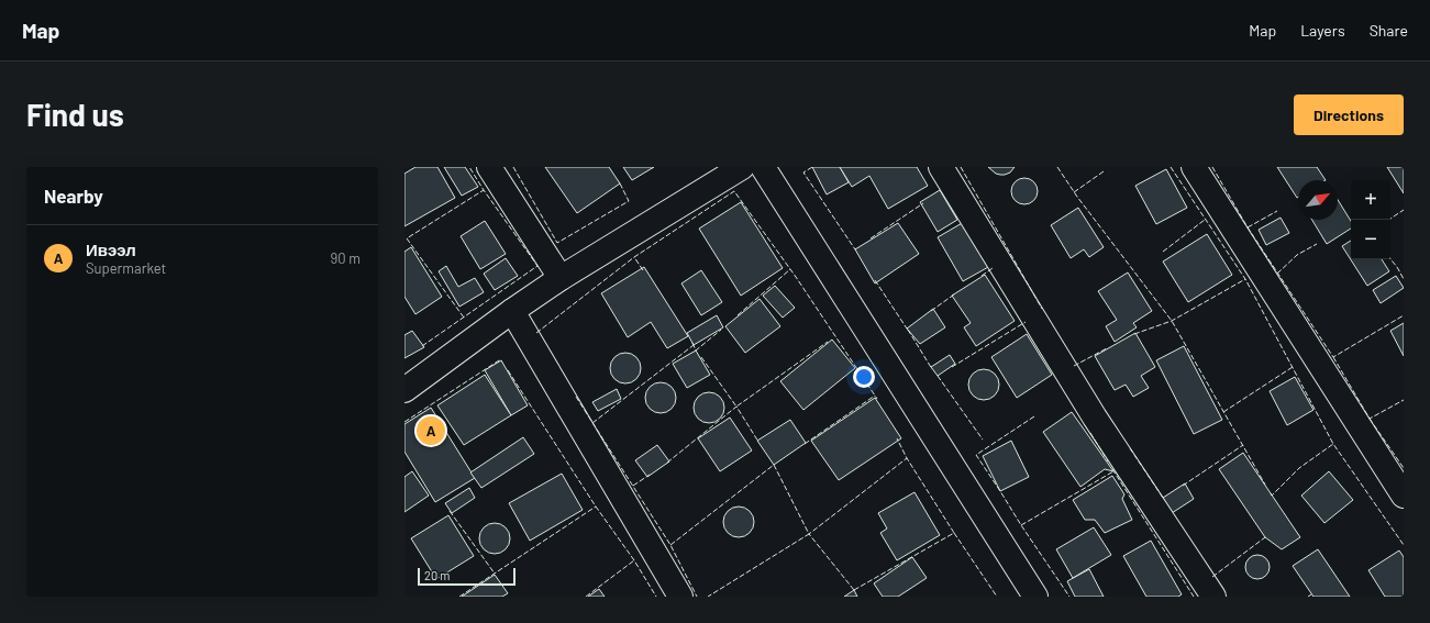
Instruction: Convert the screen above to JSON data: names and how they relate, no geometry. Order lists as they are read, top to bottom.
{
  "scale_bar": "20 m",
  "north": "top right",
  "page": {
    "header": "Map",
    "nav": ["Map", "Layers", "Share"],
    "buttons": "Directions",
    "title": "Find us",
    "heading": "Nearby",
    "map_buttons": ["+", "−"],
    "list": [
      {
        "mark": "A",
        "name": "Ивээл",
        "note": "Supermarket",
        "value": "90 m"
      }
    ],
    "pins": "A",
    "scale": "20 m"
  }
}
